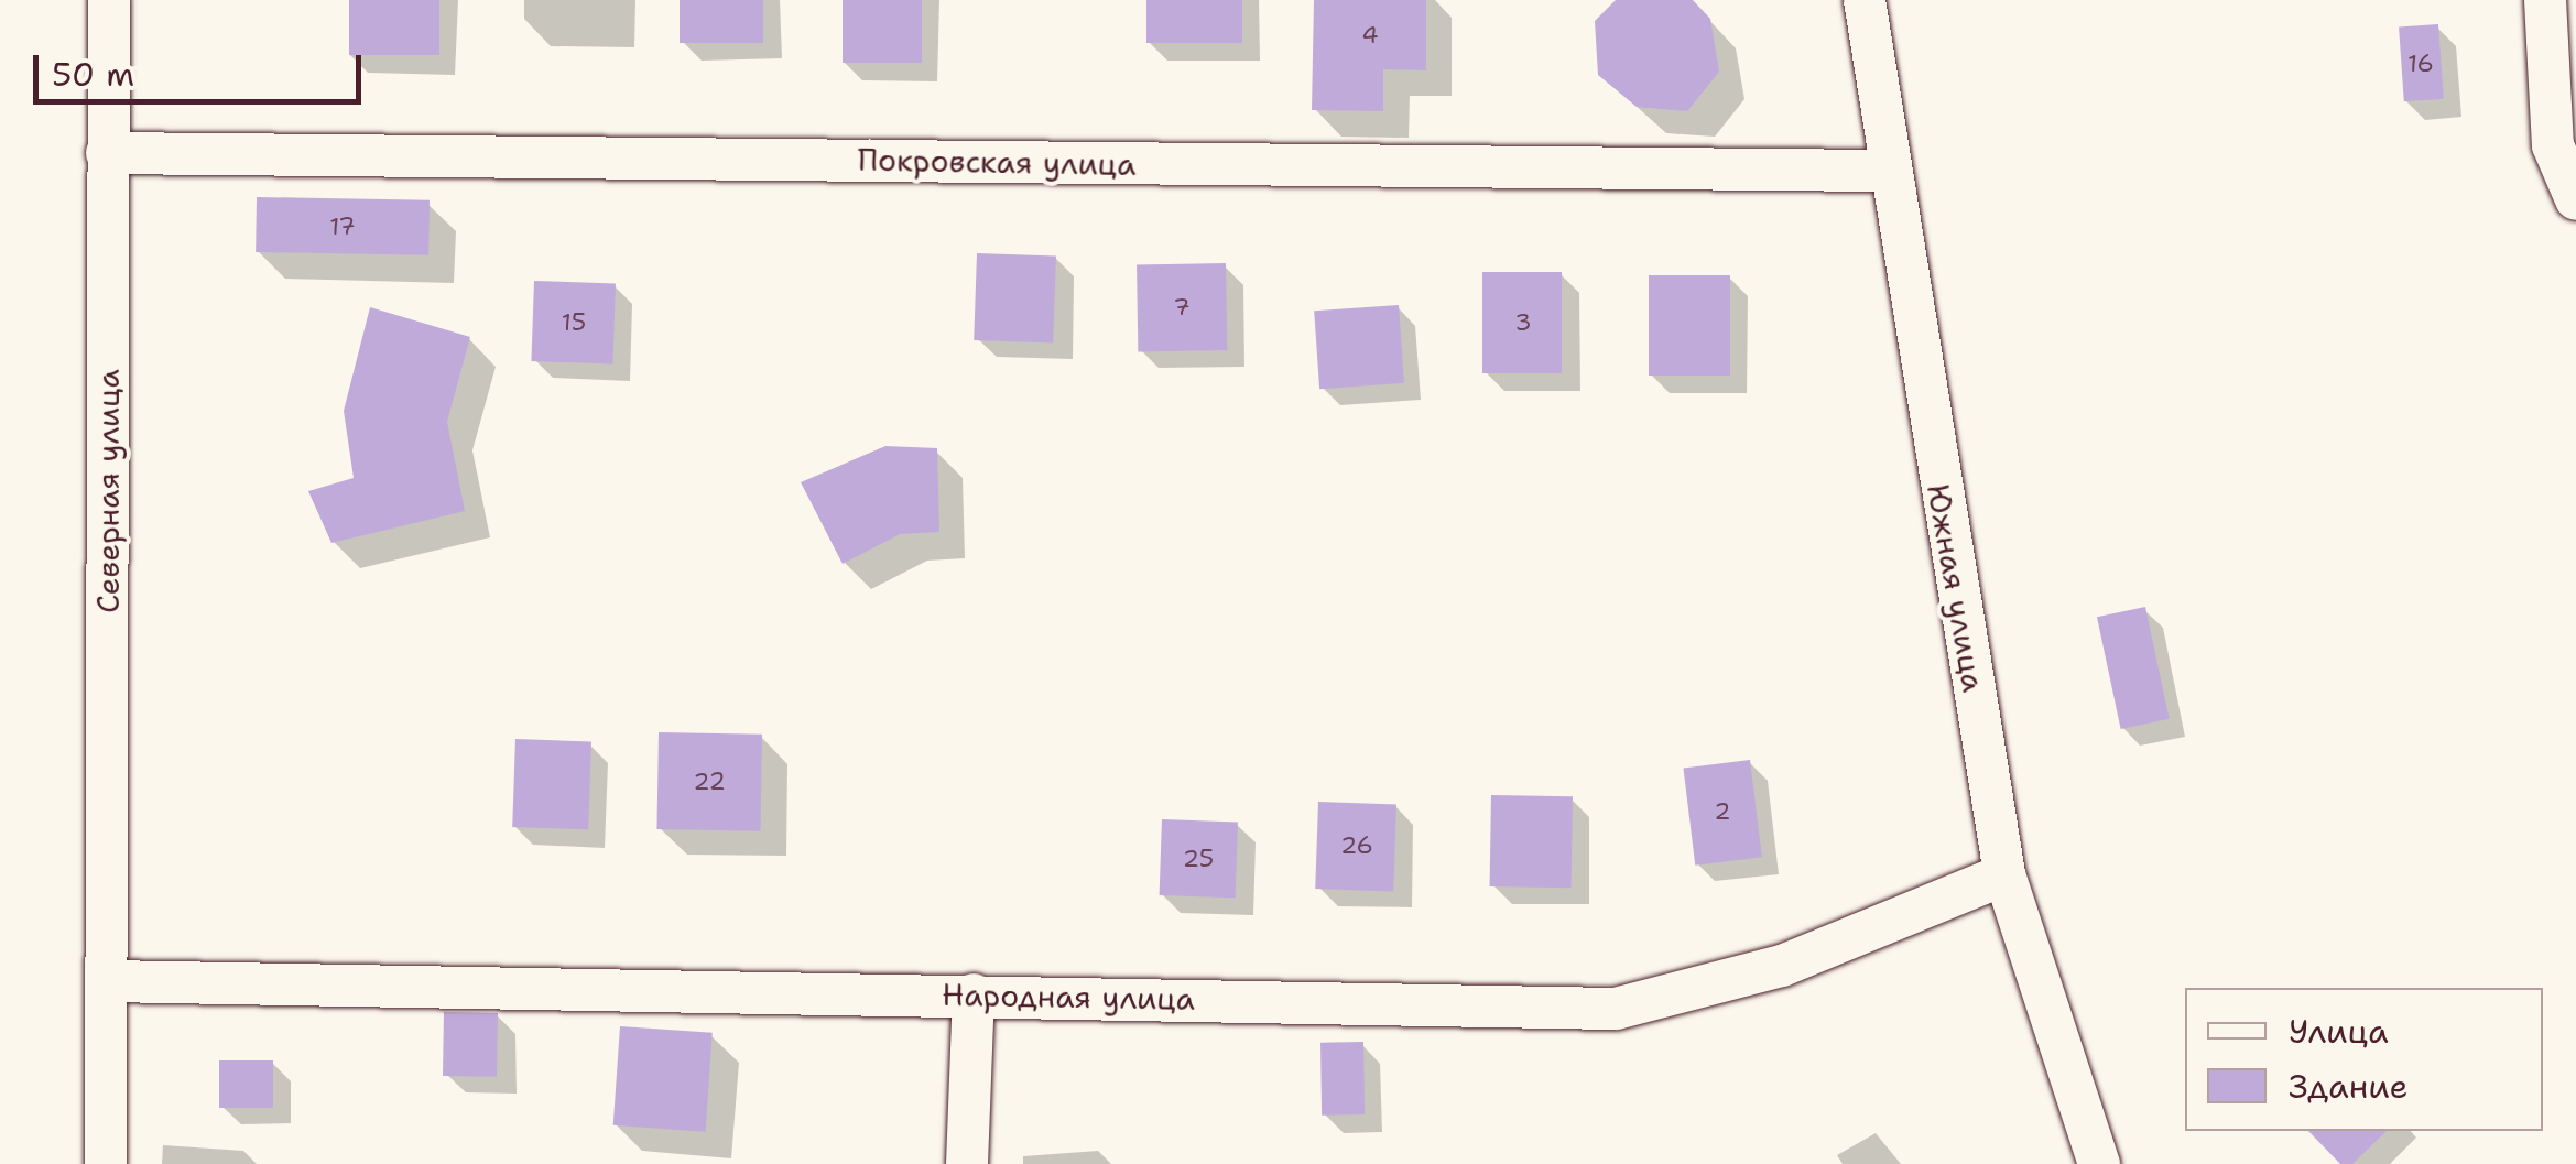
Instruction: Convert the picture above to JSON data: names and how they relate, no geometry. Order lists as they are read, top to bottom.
{
  "streets": {
    "street": [
      "Покровская улица",
      "Северная улица",
      "Южная улица",
      "Народная улица"
    ]
  },
  "crossings": [
    ["Покровская улица", "Северная улица"],
    ["Покровская улица", "Южная улица"],
    ["Северная улица", "Народная улица"],
    ["Южная улица", "Народная улица"]
  ],
  "house_numbers": [
    "4",
    "16",
    "17",
    "7",
    "15",
    "3",
    "22",
    "2",
    "26",
    "25"
  ],
  "legend": ["Улица", "Здание"],
  "scale_bar": "50 m"
}
